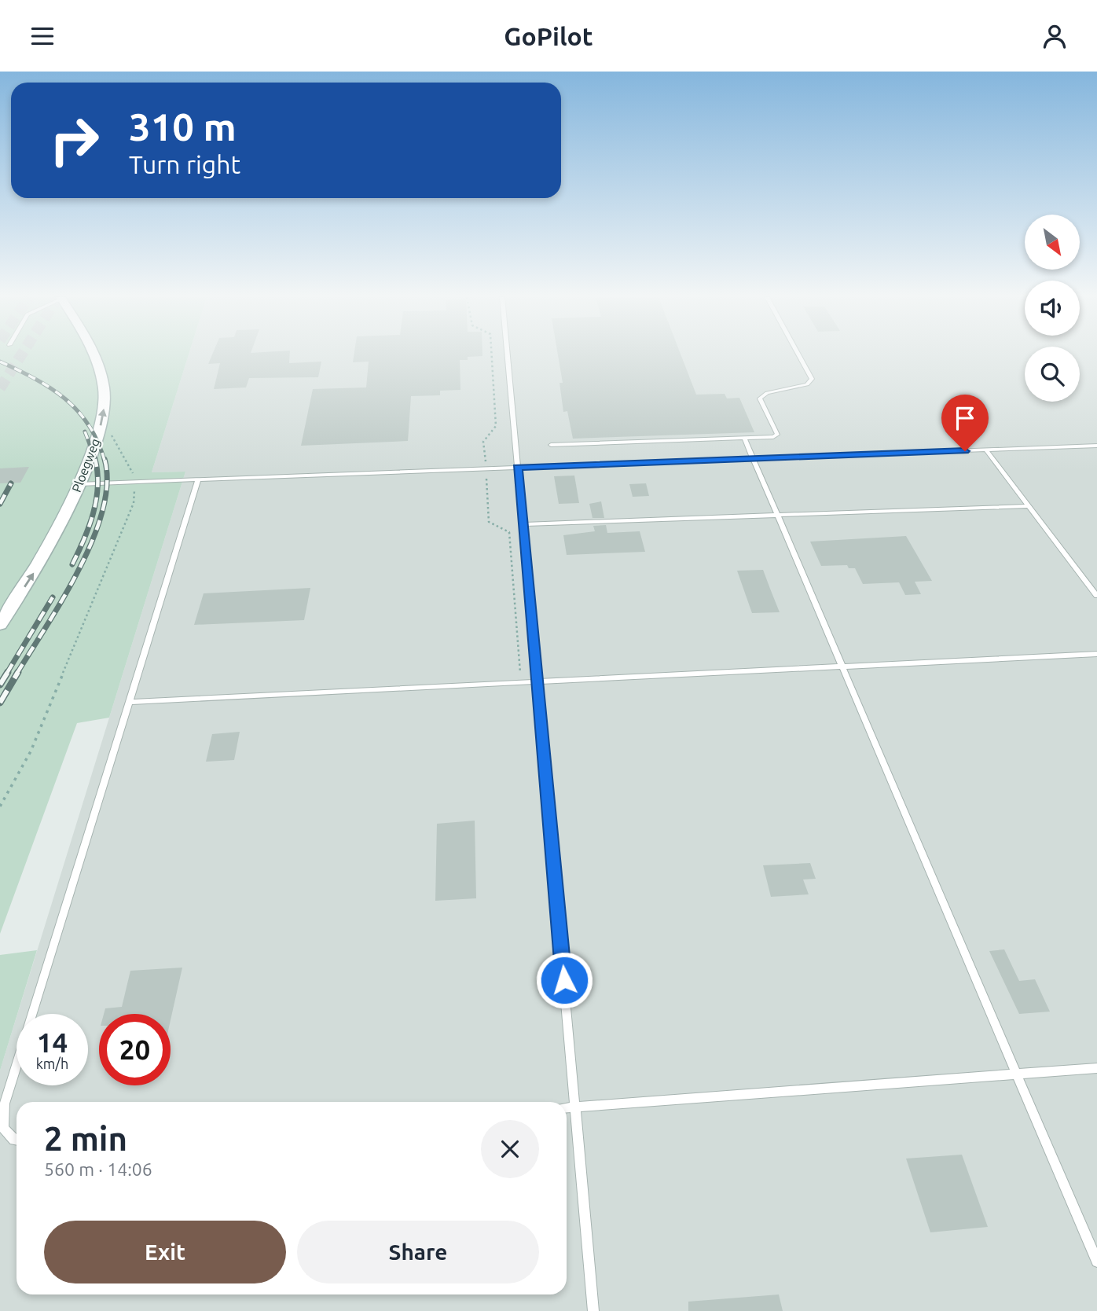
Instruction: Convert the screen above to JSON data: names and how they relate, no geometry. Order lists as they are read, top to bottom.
{
  "streets": {
    "street": ["Ploegweg"]
  },
  "one_way": ["Ploegweg"],
  "north": "bottom right",
  "page": {
    "header": "GoPilot",
    "turn": ["310 m", "Turn right"],
    "speed": "14 km/h",
    "limit": "20",
    "heading": ["2 min", "560 m · 14:06"],
    "buttons": ["Exit", "Share"]
  }
}
